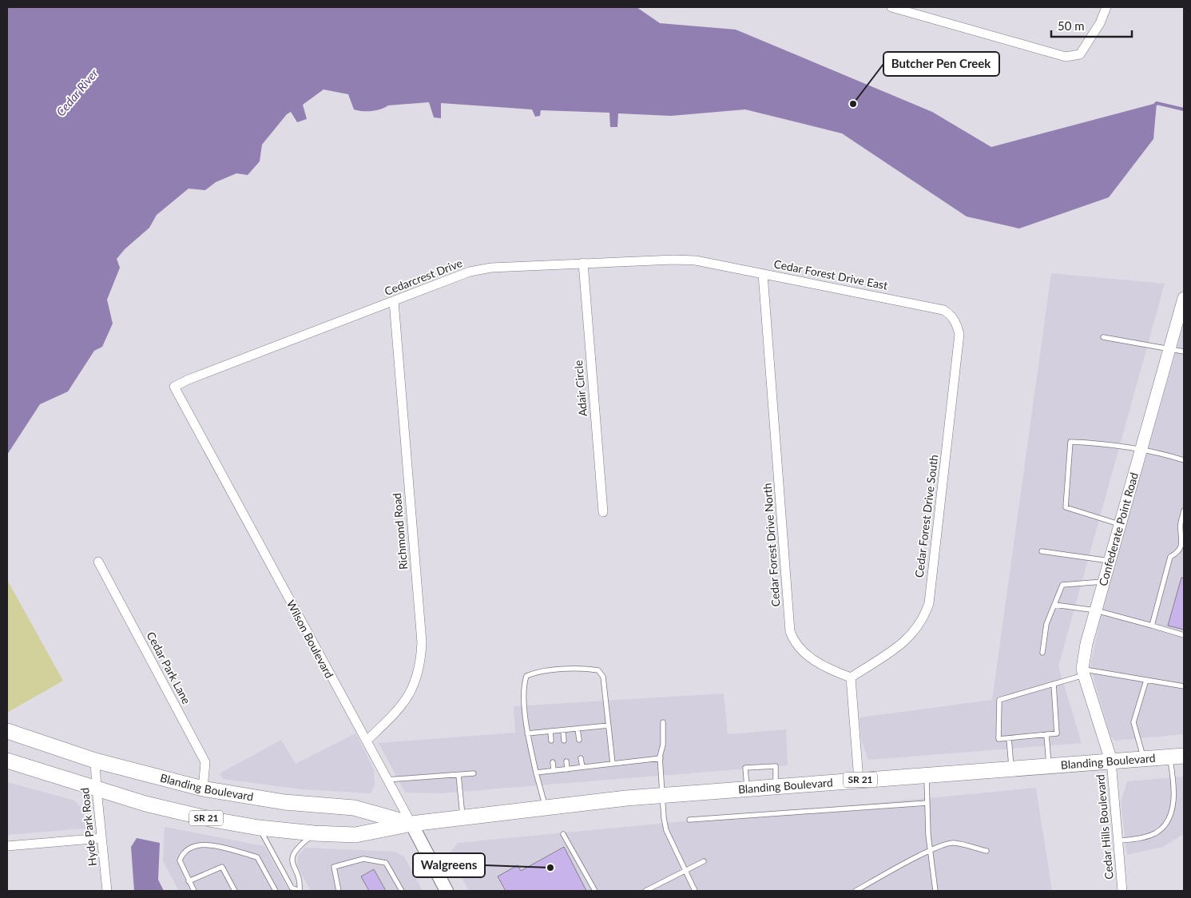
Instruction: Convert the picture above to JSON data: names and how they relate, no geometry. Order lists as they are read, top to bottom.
{
  "streets": {
    "main road": ["Wilson Boulevard", "Blanding Boulevard", "SR 21"],
    "street": [
      "Cedar Forest Drive East",
      "Cedarcrest Drive",
      "Adair Circle",
      "Cedar Forest Drive South",
      "Confederate Point Road",
      "Richmond Road",
      "Cedar Forest Drive North",
      "Cedar Park Lane",
      "Hyde Park Road",
      "Cedar Hills Boulevard"
    ]
  },
  "crossings": [
    ["Cedar Forest Drive East", "Cedarcrest Drive"],
    ["Cedar Forest Drive East", "Cedar Forest Drive South"],
    ["Cedar Forest Drive East", "Cedar Forest Drive North"],
    ["Cedarcrest Drive", "Adair Circle"],
    ["Cedarcrest Drive", "Richmond Road"],
    ["Cedarcrest Drive", "Wilson Boulevard"],
    ["Cedar Forest Drive South", "Cedar Forest Drive North"],
    ["Confederate Point Road", "Blanding Boulevard"],
    ["Confederate Point Road", "Cedar Hills Boulevard"],
    ["Richmond Road", "Wilson Boulevard"],
    ["Wilson Boulevard", "Blanding Boulevard"],
    ["Cedar Park Lane", "Blanding Boulevard"],
    ["Blanding Boulevard", "Hyde Park Road"],
    ["Blanding Boulevard", "Cedar Hills Boulevard"]
  ],
  "water": ["Cedar River"],
  "places": ["Butcher Pen Creek", "Walgreens"],
  "scale_bar": "50 m"
}
